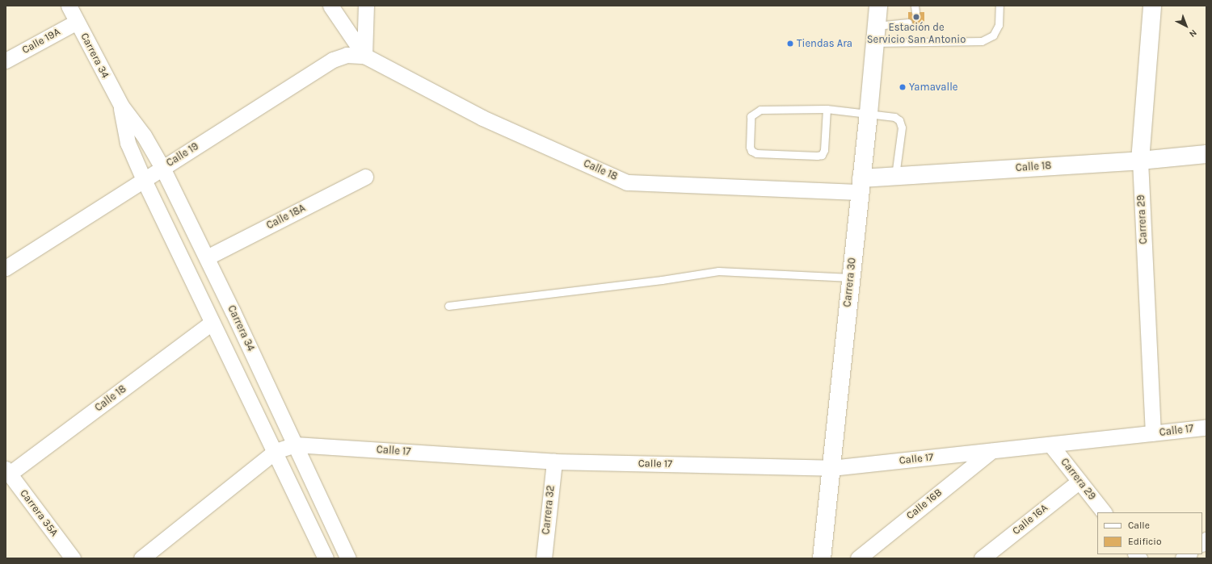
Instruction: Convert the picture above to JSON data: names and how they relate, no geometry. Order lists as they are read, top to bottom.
{
  "streets": {
    "main road": ["Calle 18", "Carrera 29", "Carrera 30"],
    "street": [
      "Calle 19A",
      "Carrera 34",
      "Calle 19",
      "Calle 18A",
      "Calle 17",
      "Calle 16B",
      "Carrera 32",
      "Carrera 35A",
      "Calle 16A"
    ]
  },
  "crossings": [
    ["Calle 19A", "Carrera 34"],
    ["Carrera 34", "Calle 19"],
    ["Carrera 34", "Calle 18"],
    ["Carrera 34", "Calle 18A"],
    ["Carrera 34", "Calle 17"],
    ["Calle 19", "Calle 18"],
    ["Calle 18", "Carrera 29"],
    ["Calle 18", "Carrera 30"],
    ["Calle 18", "Carrera 35A"],
    ["Carrera 29", "Calle 17"],
    ["Carrera 29", "Calle 16A"],
    ["Carrera 30", "Calle 17"],
    ["Calle 17", "Calle 16B"],
    ["Calle 17", "Carrera 32"]
  ],
  "places": ["Estación de Servicio San Antonio", "Tiendas Ara", "Yamavalle"],
  "legend": ["Calle", "Edificio"],
  "north": "bottom right"
}
